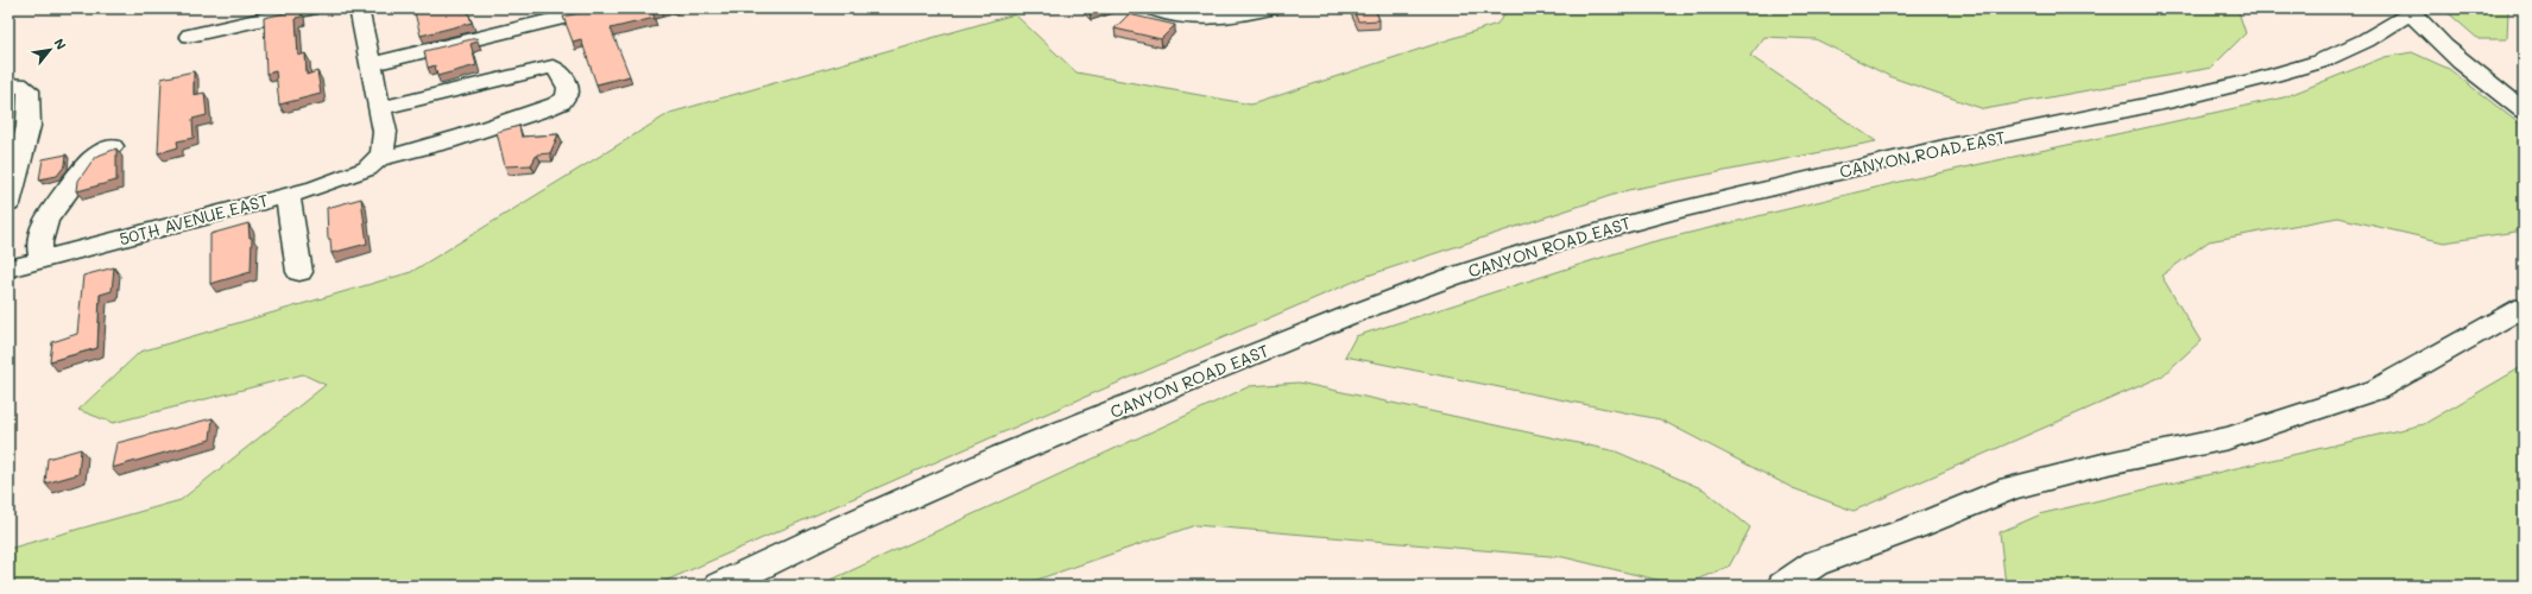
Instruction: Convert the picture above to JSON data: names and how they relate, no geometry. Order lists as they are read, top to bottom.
{
  "streets": {
    "main road": ["CANYON ROAD EAST", "50TH AVENUE EAST"]
  },
  "north": "top right"
}
